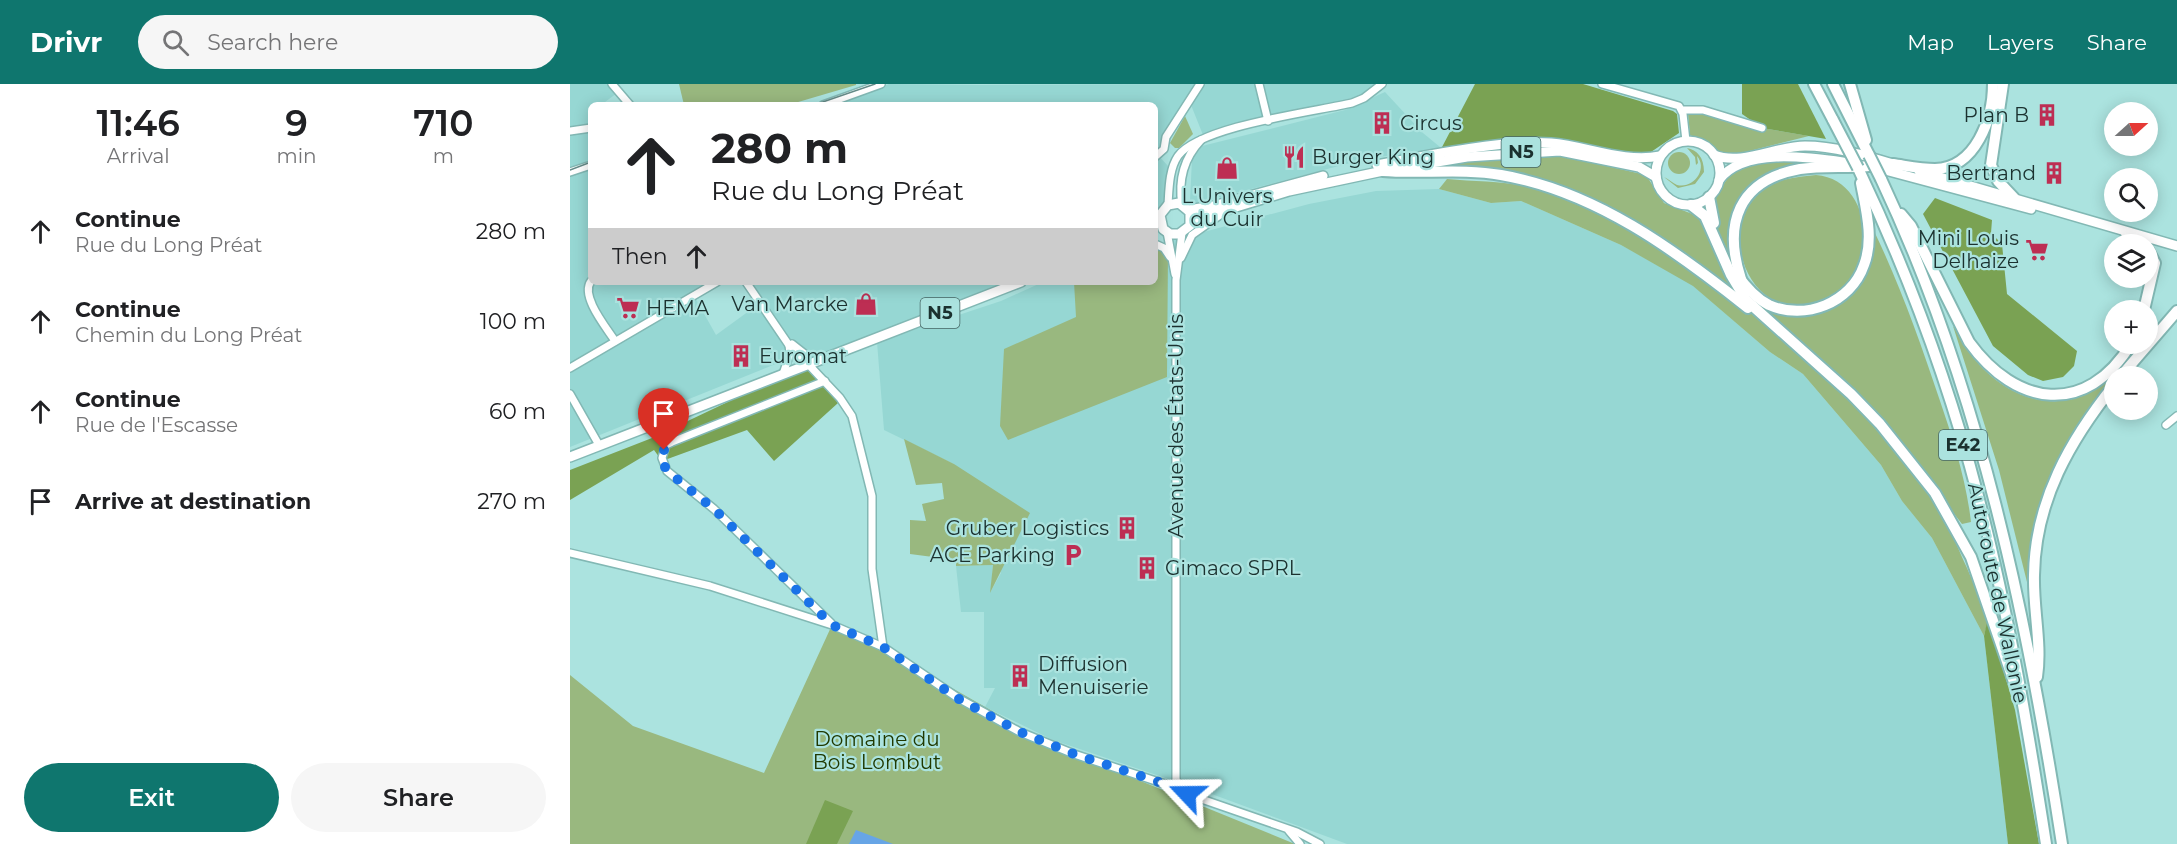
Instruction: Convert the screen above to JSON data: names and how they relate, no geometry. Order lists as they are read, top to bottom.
{
  "streets": {
    "highway": ["E42", "Autoroute de Wallonie"],
    "main road": ["N5"],
    "street": ["Avenue des États-Unis"]
  },
  "crossings": [
    ["N5", "Avenue des États-Unis"]
  ],
  "parks": ["Domaine du Bois Lombut"],
  "places": {
    "building": [
      "Plan B",
      "Circus",
      "Bertrand",
      "Euromat",
      "Gruber Logistics",
      "Gimaco SPRL",
      "Diffusion Menuiserie"
    ],
    "restaurant": ["Burger King"],
    "shop": ["L'Univers du Cuir", "Van Marcke"],
    "supermarket": ["Mini Louis Delhaize", "HEMA"],
    "parking": ["ACE Parking"]
  },
  "north": "right",
  "page": {
    "header": "Drivr",
    "search": "Search here",
    "nav": ["Map", "Layers", "Share"],
    "eta": [
      "11:46",
      "Arrival",
      "9",
      "min",
      "710",
      "m"
    ],
    "map_buttons": ["+", "−"],
    "turn": ["280 m", "Rue du Long Préat"],
    "list": [
      {
        "name": "Continue",
        "note": "Rue du Long Préat",
        "value": "280 m"
      },
      {
        "name": "Continue",
        "note": "Chemin du Long Préat",
        "value": "100 m"
      },
      {
        "name": "Continue",
        "note": "Rue de l'Escasse",
        "value": "60 m"
      },
      {
        "name": "Arrive at destination",
        "value": "270 m"
      }
    ],
    "then": "Then",
    "buttons": ["Exit", "Share"]
  }
}
